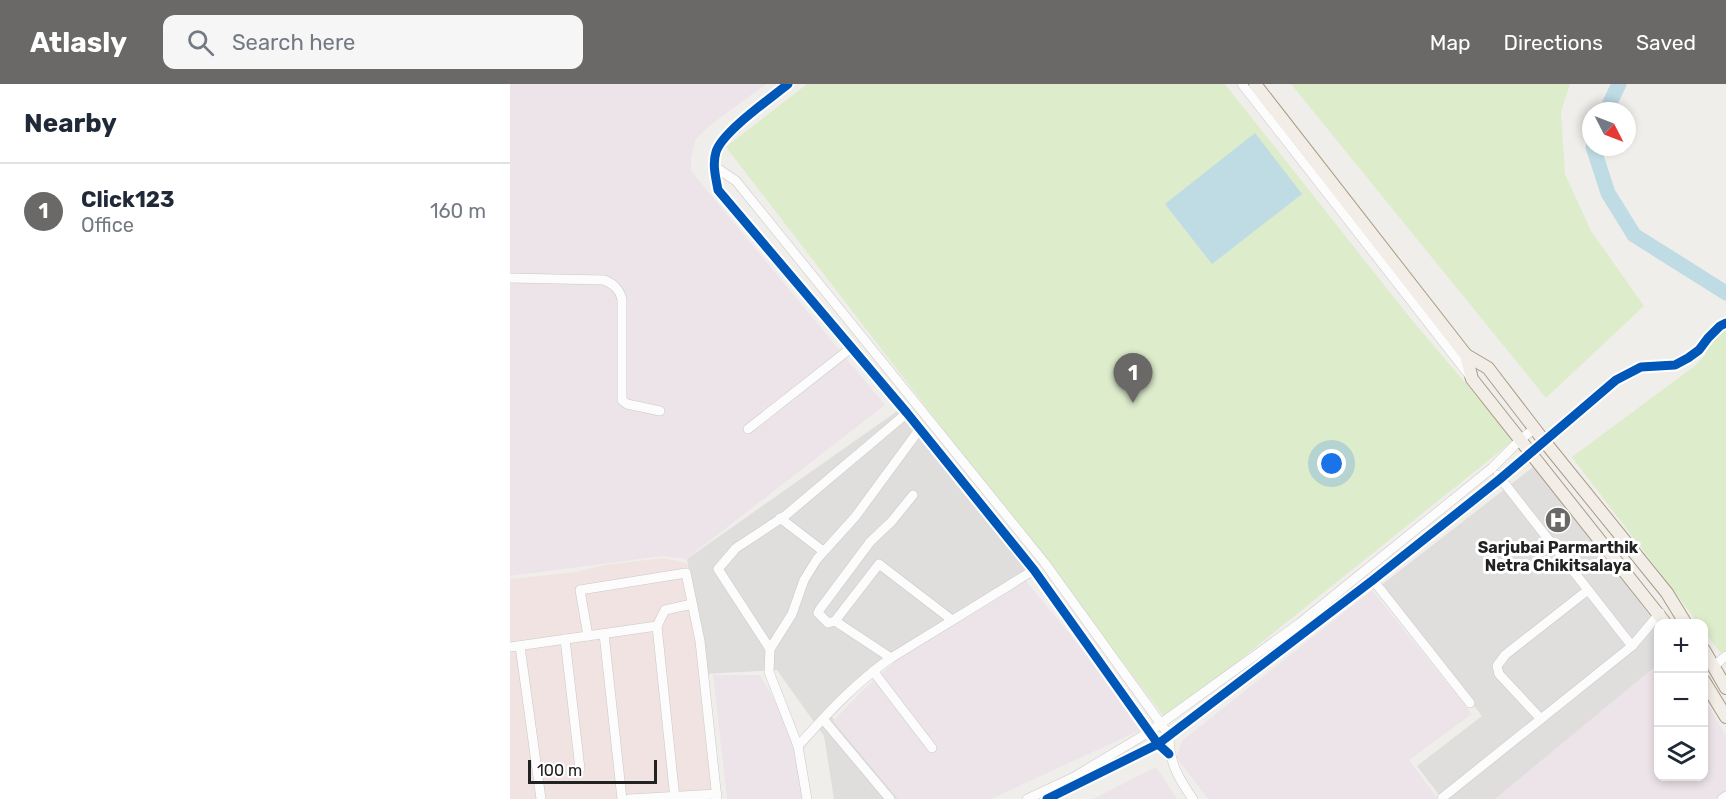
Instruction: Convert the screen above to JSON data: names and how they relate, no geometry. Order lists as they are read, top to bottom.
{
  "places": {
    "hospital": ["Sarjubai Parmarthik Netra Chikitsalaya"]
  },
  "scale_bar": "100 m",
  "north": "bottom right",
  "page": {
    "header": "Atlasly",
    "search": "Search here",
    "nav": ["Map", "Directions", "Saved"],
    "heading": "Nearby",
    "list": [
      {
        "mark": "1",
        "name": "Click123",
        "note": "Office",
        "value": "160 m"
      }
    ],
    "pins": "1",
    "map_buttons": ["+", "−"],
    "scale": "100 m"
  }
}
